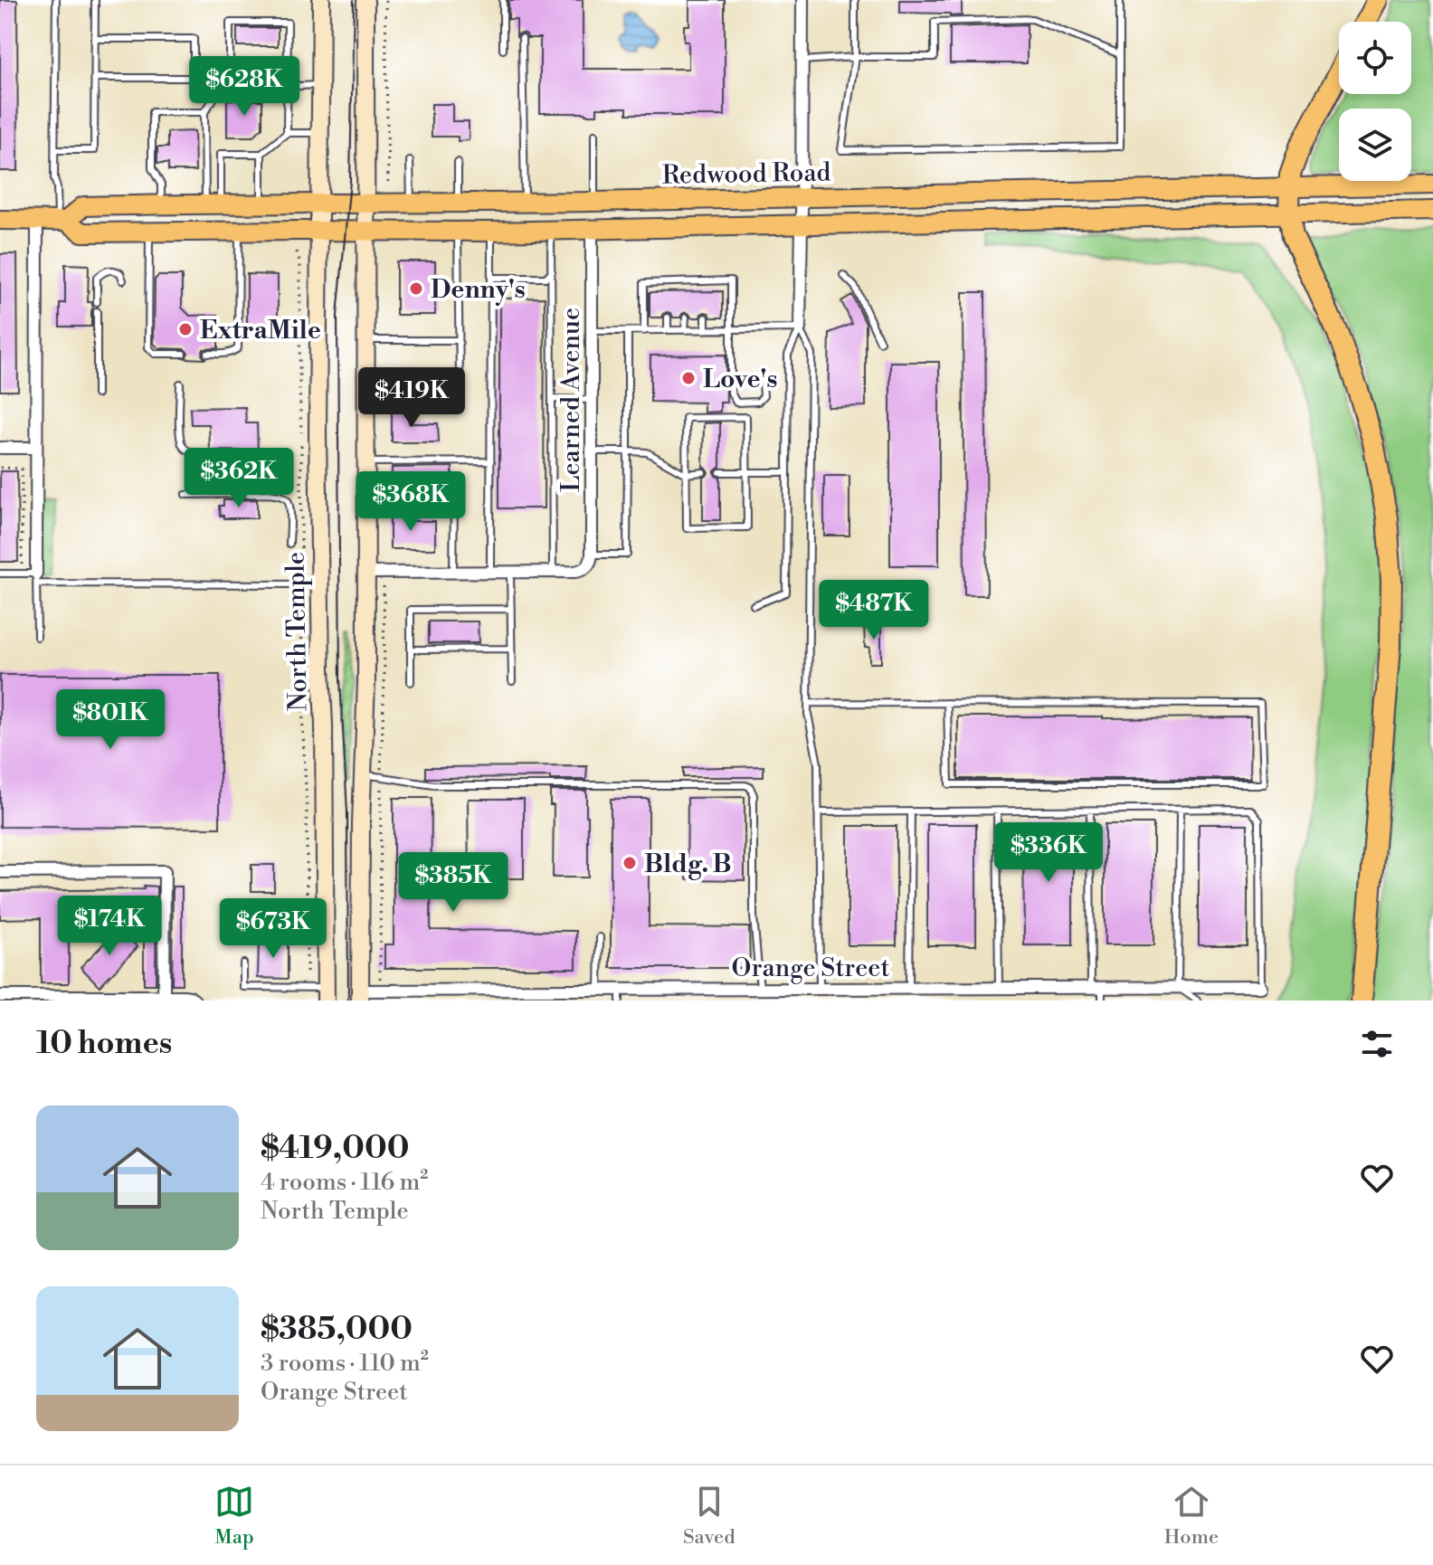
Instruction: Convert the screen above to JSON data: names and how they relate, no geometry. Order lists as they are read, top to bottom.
{
  "streets": {
    "main road": ["Redwood Road", "North Temple"],
    "street": ["Learned Avenue", "Orange Street"]
  },
  "crossings": [
    ["Redwood Road", "Learned Avenue"],
    ["Redwood Road", "North Temple"]
  ],
  "places": [
    "Denny's",
    "ExtraMile",
    "Love's",
    "Bldg. B"
  ],
  "page": {
    "price": [
      "$628K",
      "$419K",
      "$362K",
      "$368K",
      "$487K",
      "$801K",
      "$336K",
      "$385K",
      "$174K",
      "$673K"
    ],
    "heading": "10 homes",
    "list": [
      {
        "name": "$419,000",
        "note": "4 rooms · 116 m² · North Temple"
      },
      {
        "name": "$385,000",
        "note": "3 rooms · 110 m² · Orange Street"
      }
    ],
    "tabs": ["Map", "Saved", "Home"]
  }
}
